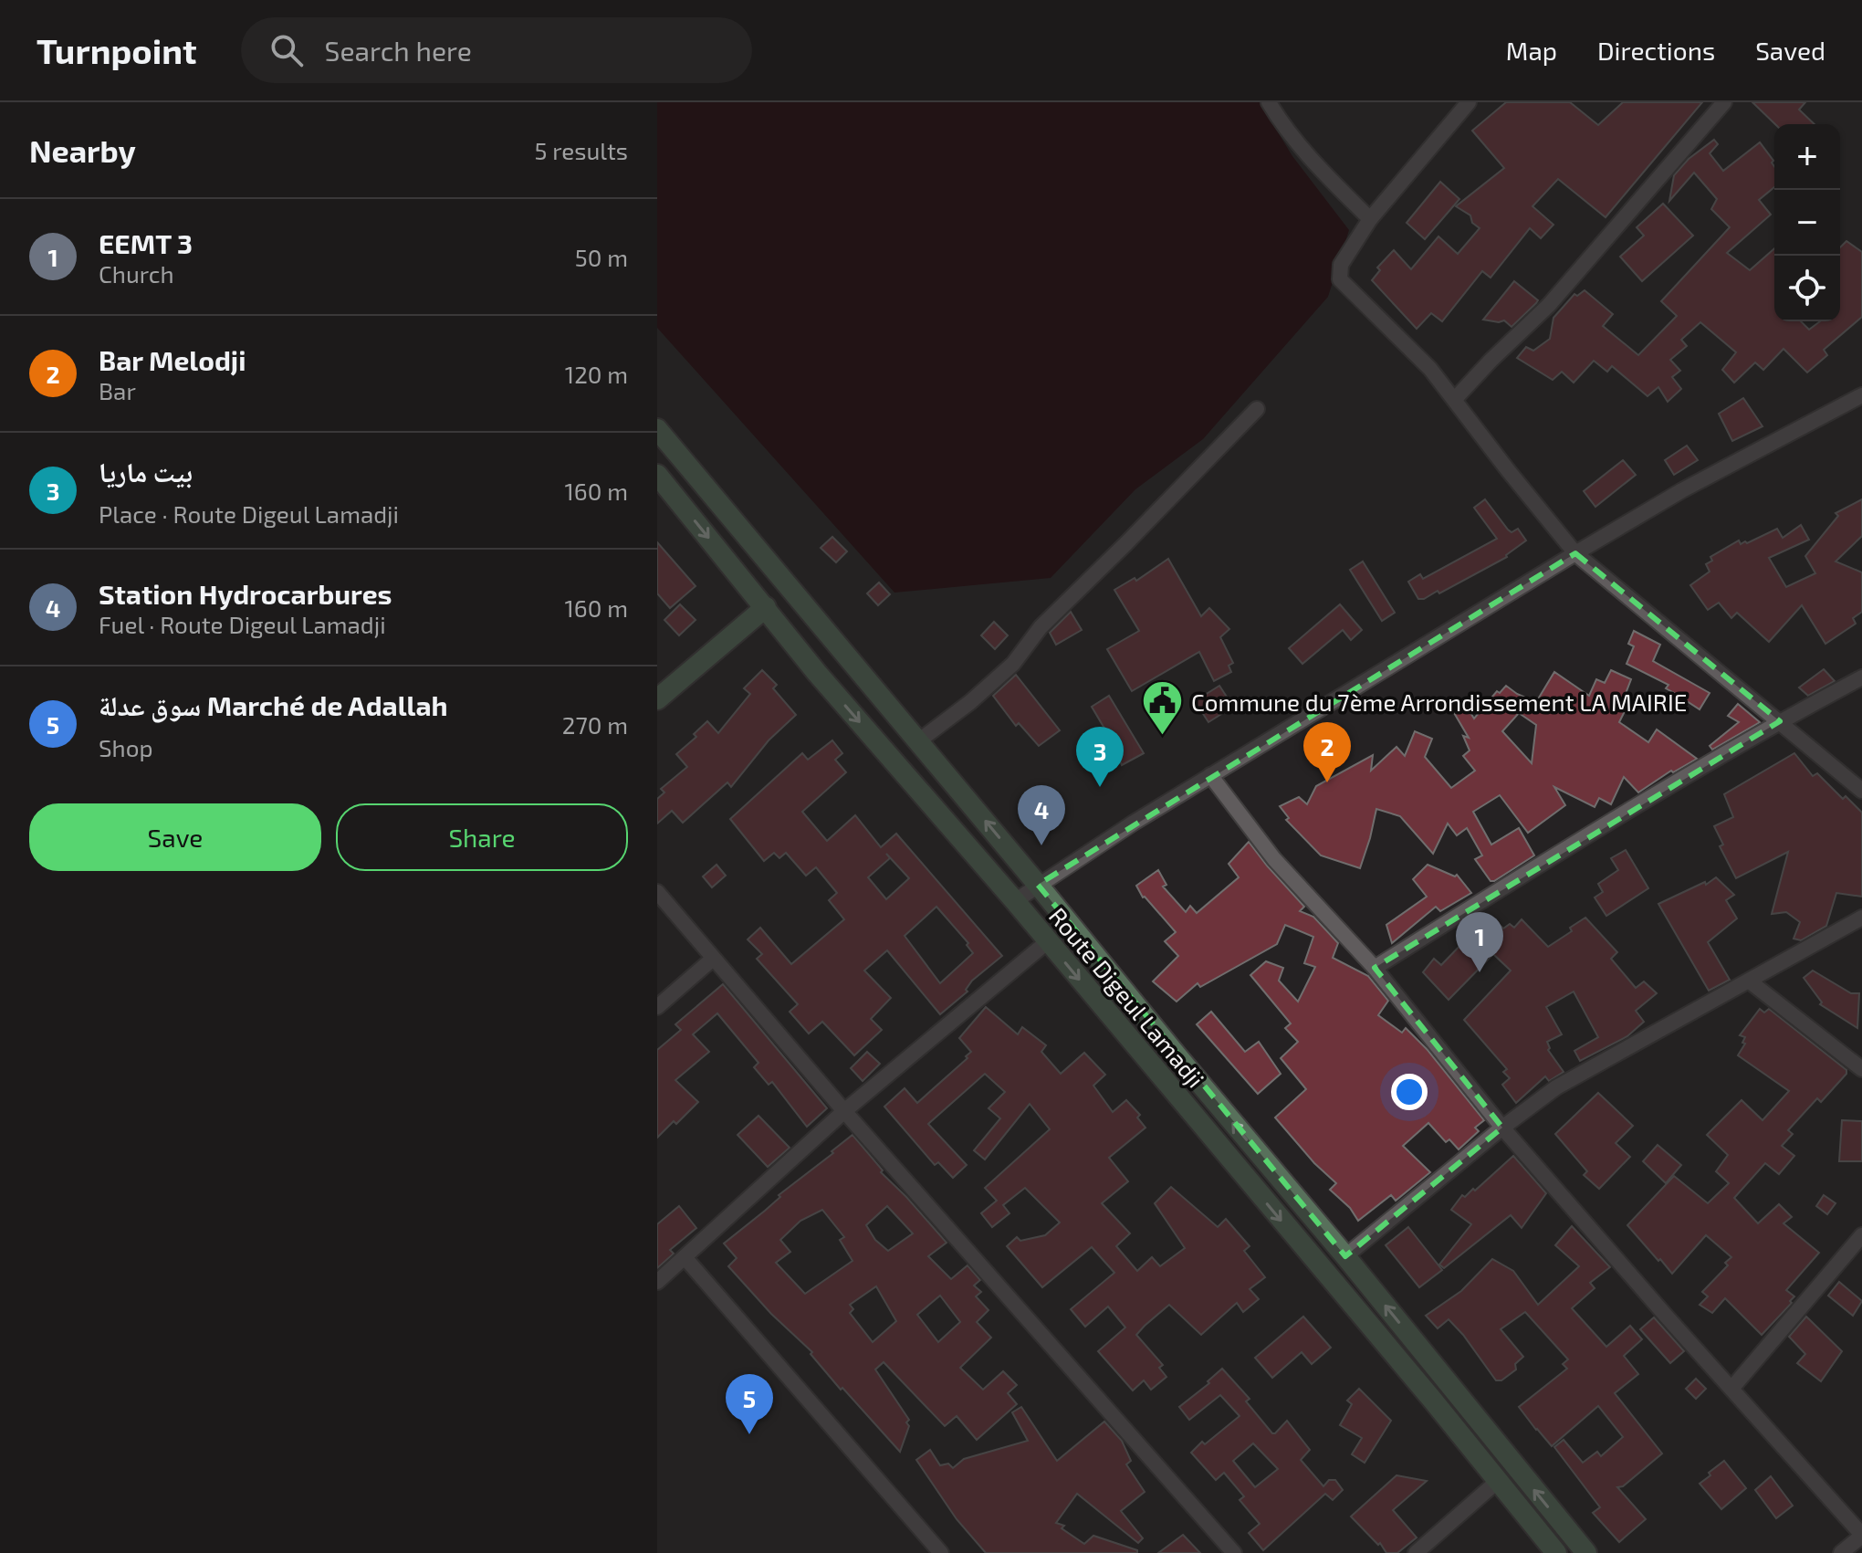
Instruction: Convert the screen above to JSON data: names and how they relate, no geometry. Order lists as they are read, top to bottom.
{
  "streets": {
    "main road": ["Route Digeul Lamadji"]
  },
  "places": {
    "public building": ["Commune du 7ème Arrondissement LA MAIRIE"]
  },
  "page": {
    "header": "Turnpoint",
    "search": "Search here",
    "nav": ["Map", "Directions", "Saved"],
    "heading": ["Nearby", "5 results"],
    "map_buttons": ["+", "−"],
    "list": [
      {
        "mark": "1",
        "name": "EEMT 3",
        "note": "Church",
        "value": "50 m"
      },
      {
        "mark": "2",
        "name": "Bar Melodji",
        "note": "Bar",
        "value": "120 m"
      },
      {
        "mark": "3",
        "name": "بيت ماريا",
        "note": "Place · Route Digeul Lamadji",
        "value": "160 m"
      },
      {
        "mark": "4",
        "name": "Station Hydrocarbures",
        "note": "Fuel · Route Digeul Lamadji",
        "value": "160 m"
      },
      {
        "mark": "5",
        "name": "سوق عدلة Marché de Adallah",
        "note": "Shop",
        "value": "270 m"
      }
    ],
    "pins": [
      "2",
      "3",
      "4",
      "1",
      "5"
    ],
    "buttons": ["Save", "Share"]
  }
}
